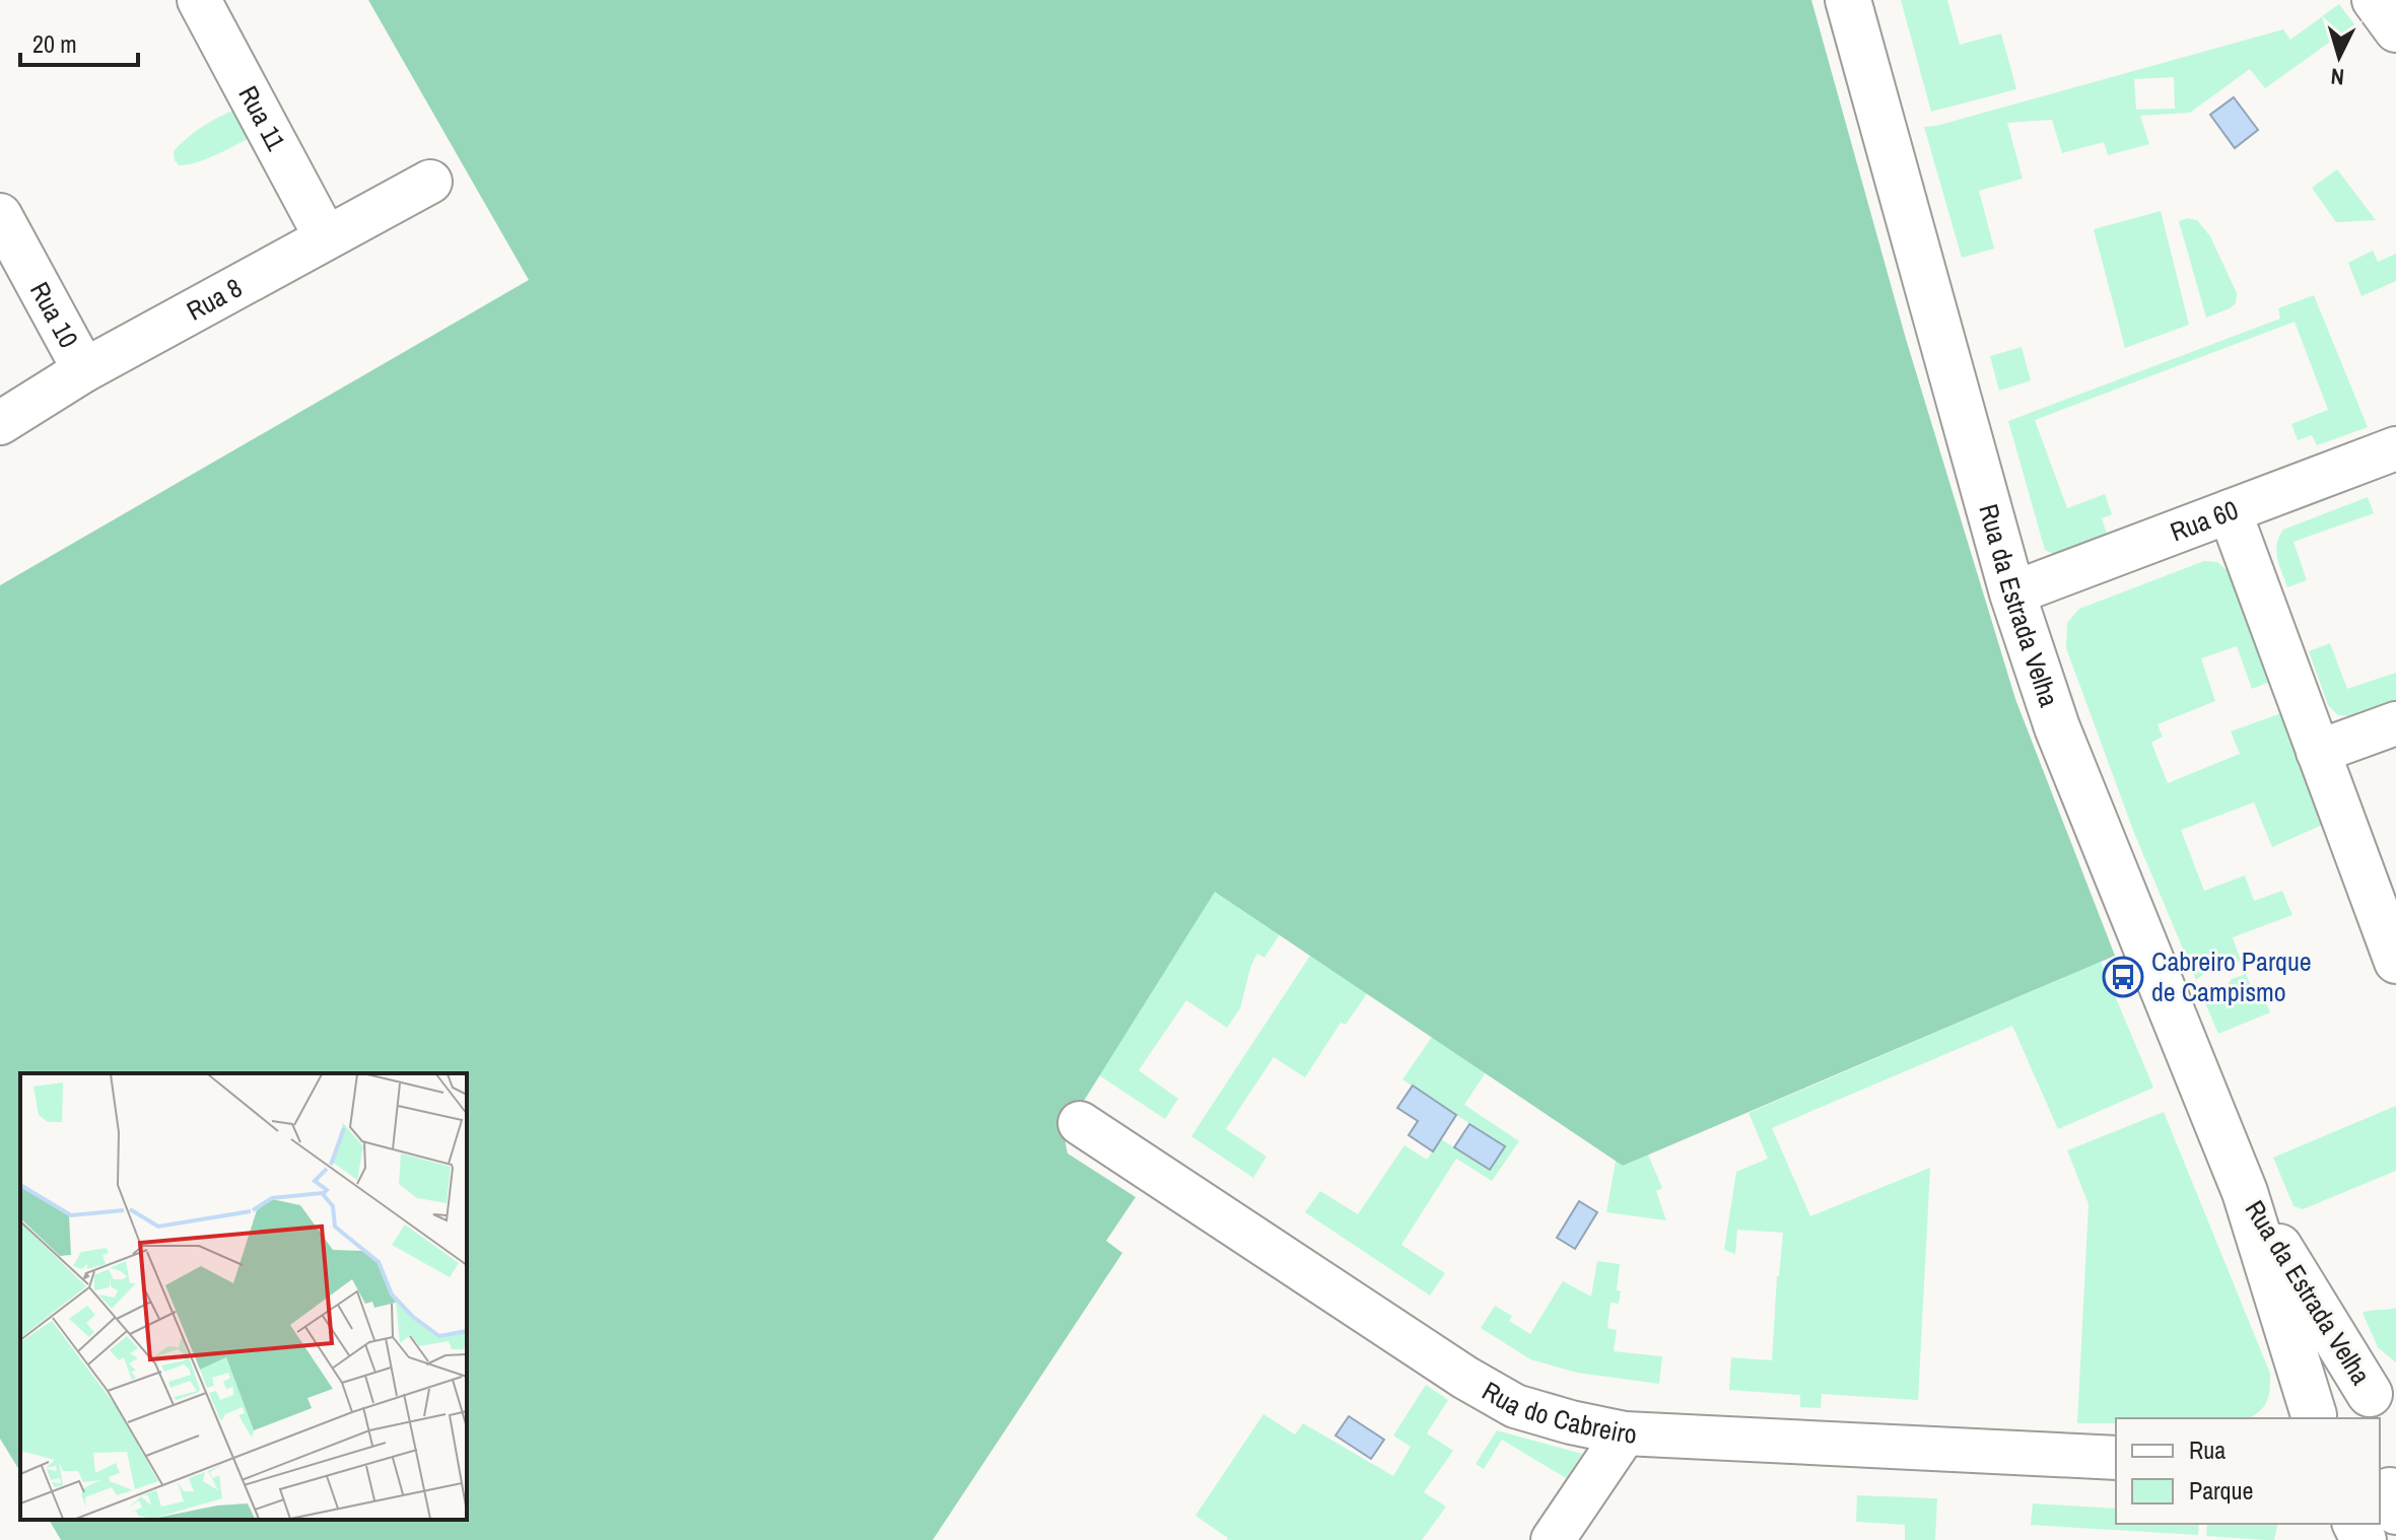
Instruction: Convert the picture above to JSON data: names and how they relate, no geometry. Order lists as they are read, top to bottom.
{
  "streets": {
    "street": [
      "Rua 11",
      "Rua 8",
      "Rua 10",
      "Rua 60",
      "Rua da Estrada Velha",
      "Rua do Cabreiro"
    ]
  },
  "crossings": [
    ["Rua 11", "Rua 8"],
    ["Rua 8", "Rua 10"],
    ["Rua 60", "Rua da Estrada Velha"]
  ],
  "places": {
    "bus stop": ["Cabreiro Parque de Campismo"]
  },
  "legend": ["Rua", "Parque"],
  "scale_bar": "20 m",
  "north": "bottom"
}
